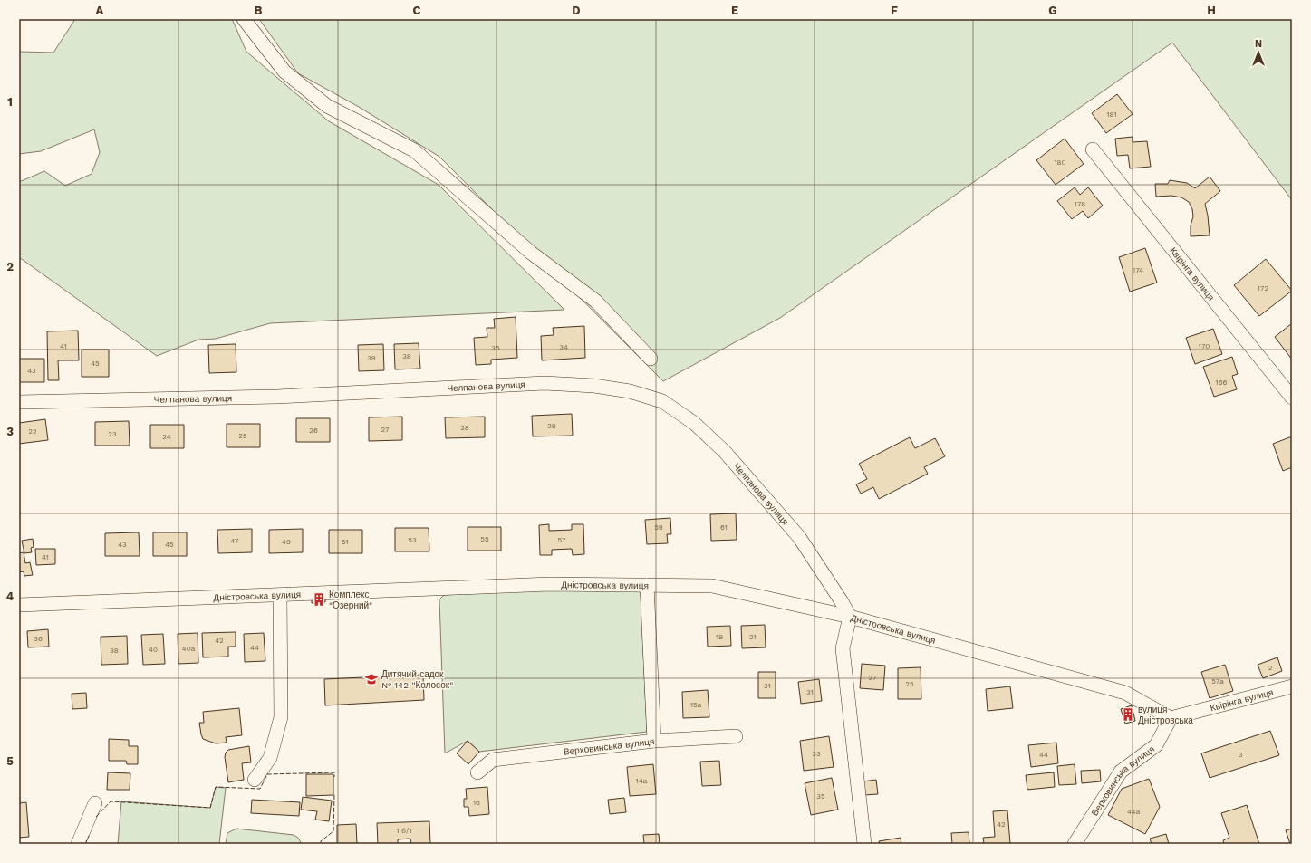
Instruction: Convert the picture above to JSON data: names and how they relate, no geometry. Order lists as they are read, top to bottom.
{
  "streets": {
    "street": [
      "Квірінга вулиця",
      "Челпанова вулиця",
      "Дністровська вулиця",
      "Верховинська вулиця"
    ]
  },
  "crossings": [
    ["Квірінга вулиця", "Дністровська вулиця"],
    ["Квірінга вулиця", "Верховинська вулиця"],
    ["Челпанова вулиця", "Дністровська вулиця"],
    ["Дністровська вулиця", "Верховинська вулиця"]
  ],
  "places": {
    "building": ["Комплекс \"Озерний\"", "вулиця Дністровська"],
    "school or university": ["Дитячий садок № 142 \"Колосок\""]
  },
  "house_numbers": [
    "181",
    "180",
    "178",
    "174",
    "172",
    "41",
    "170",
    "34",
    "35",
    "38",
    "39",
    "45",
    "43",
    "166",
    "29",
    "28",
    "27",
    "26",
    "22",
    "23",
    "25",
    "24",
    "59",
    "61",
    "55",
    "53",
    "57",
    "47",
    "49",
    "51",
    "43",
    "45",
    "41",
    "19",
    "21",
    "36",
    "42",
    "44",
    "40а",
    "40",
    "38",
    "2",
    "27",
    "57а",
    "25",
    "31",
    "31",
    "15а",
    "33",
    "44",
    "3",
    "14а",
    "35",
    "16",
    "44а",
    "42",
    "1 б/1"
  ],
  "north": "top",
  "grid": {
    "columns": [
      "A",
      "B",
      "C",
      "D",
      "E",
      "F",
      "G",
      "H"
    ],
    "rows": [
      "1",
      "2",
      "3",
      "4",
      "5"
    ]
  }
}
